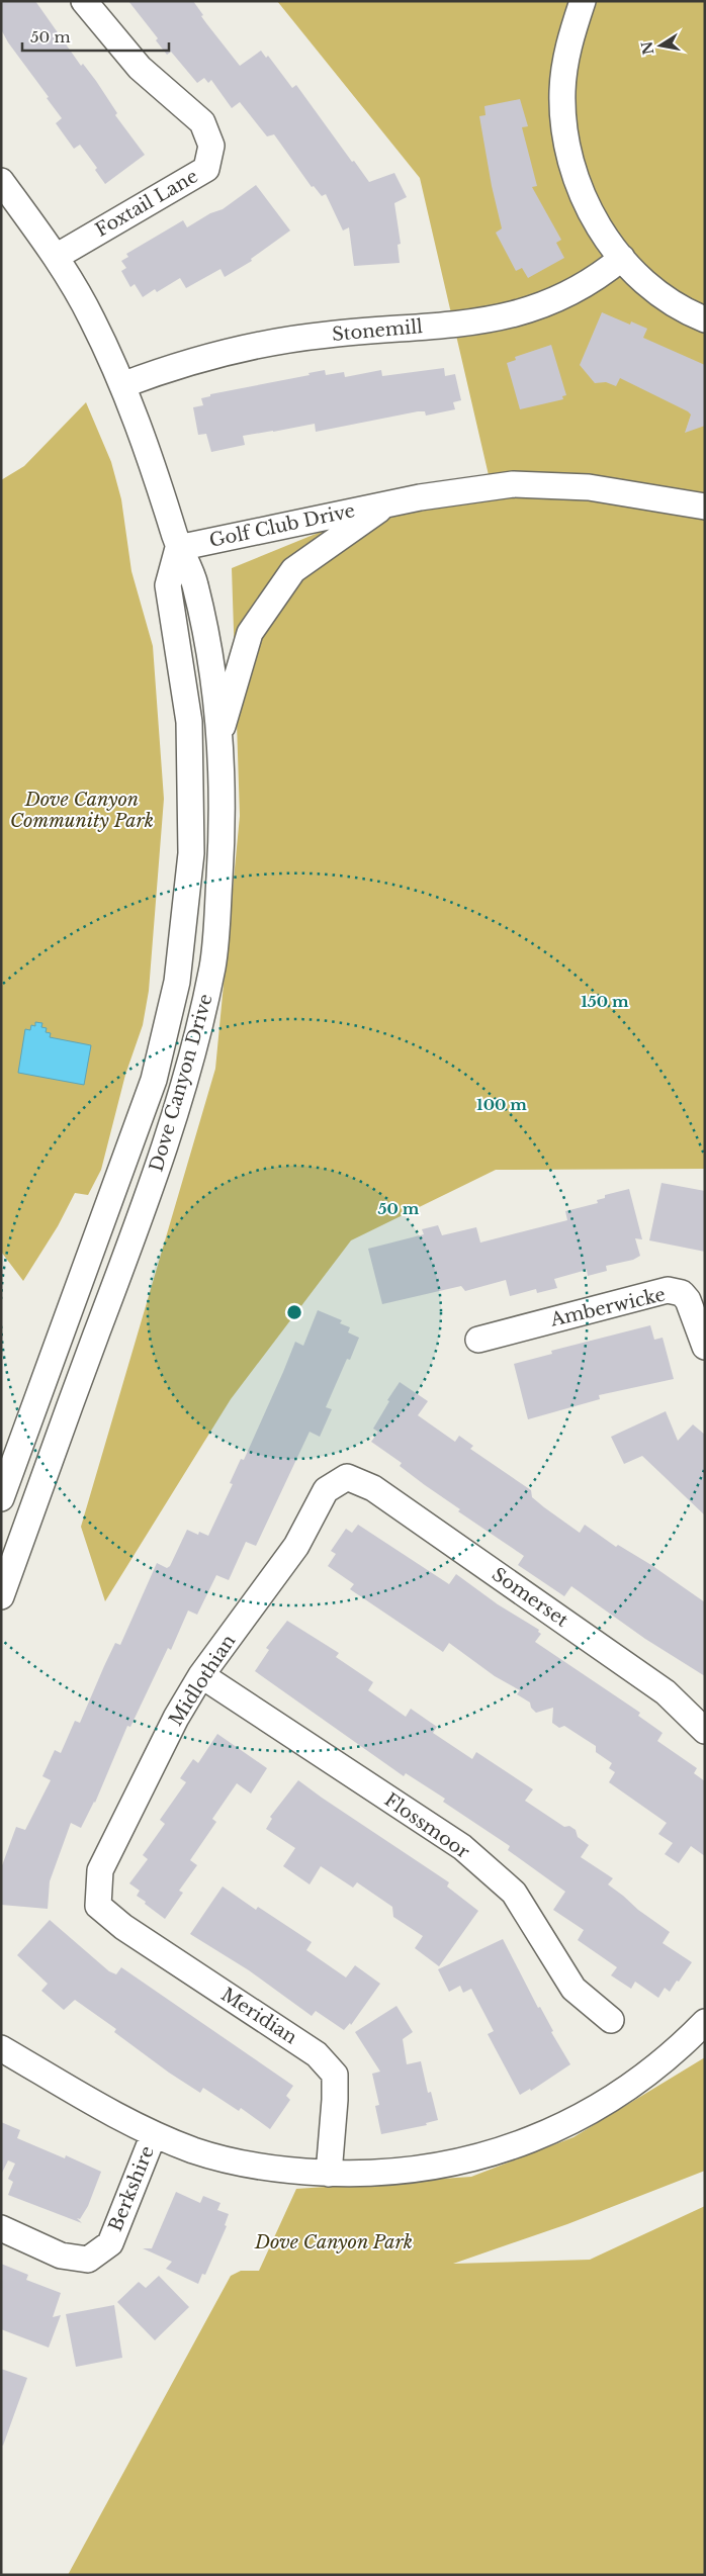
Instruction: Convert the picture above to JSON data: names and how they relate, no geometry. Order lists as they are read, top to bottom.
{
  "streets": {
    "street": [
      "Foxtail Lane",
      "Stonemill",
      "Golf Club Drive",
      "Dove Canyon Drive",
      "Amberwicke",
      "Somerset",
      "Midlothian",
      "Flossmoor",
      "Meridian",
      "Berkshire"
    ]
  },
  "crossings": [
    ["Foxtail Lane", "Dove Canyon Drive"],
    ["Stonemill", "Dove Canyon Drive"],
    ["Golf Club Drive", "Dove Canyon Drive"],
    ["Somerset", "Midlothian"],
    ["Midlothian", "Flossmoor"],
    ["Midlothian", "Meridian"]
  ],
  "parks": ["Dove Canyon Community Park", "Dove Canyon Park"],
  "scale_bar": "50 m",
  "north": "left",
  "rings": ["150 m", "100 m", "50 m"]
}
